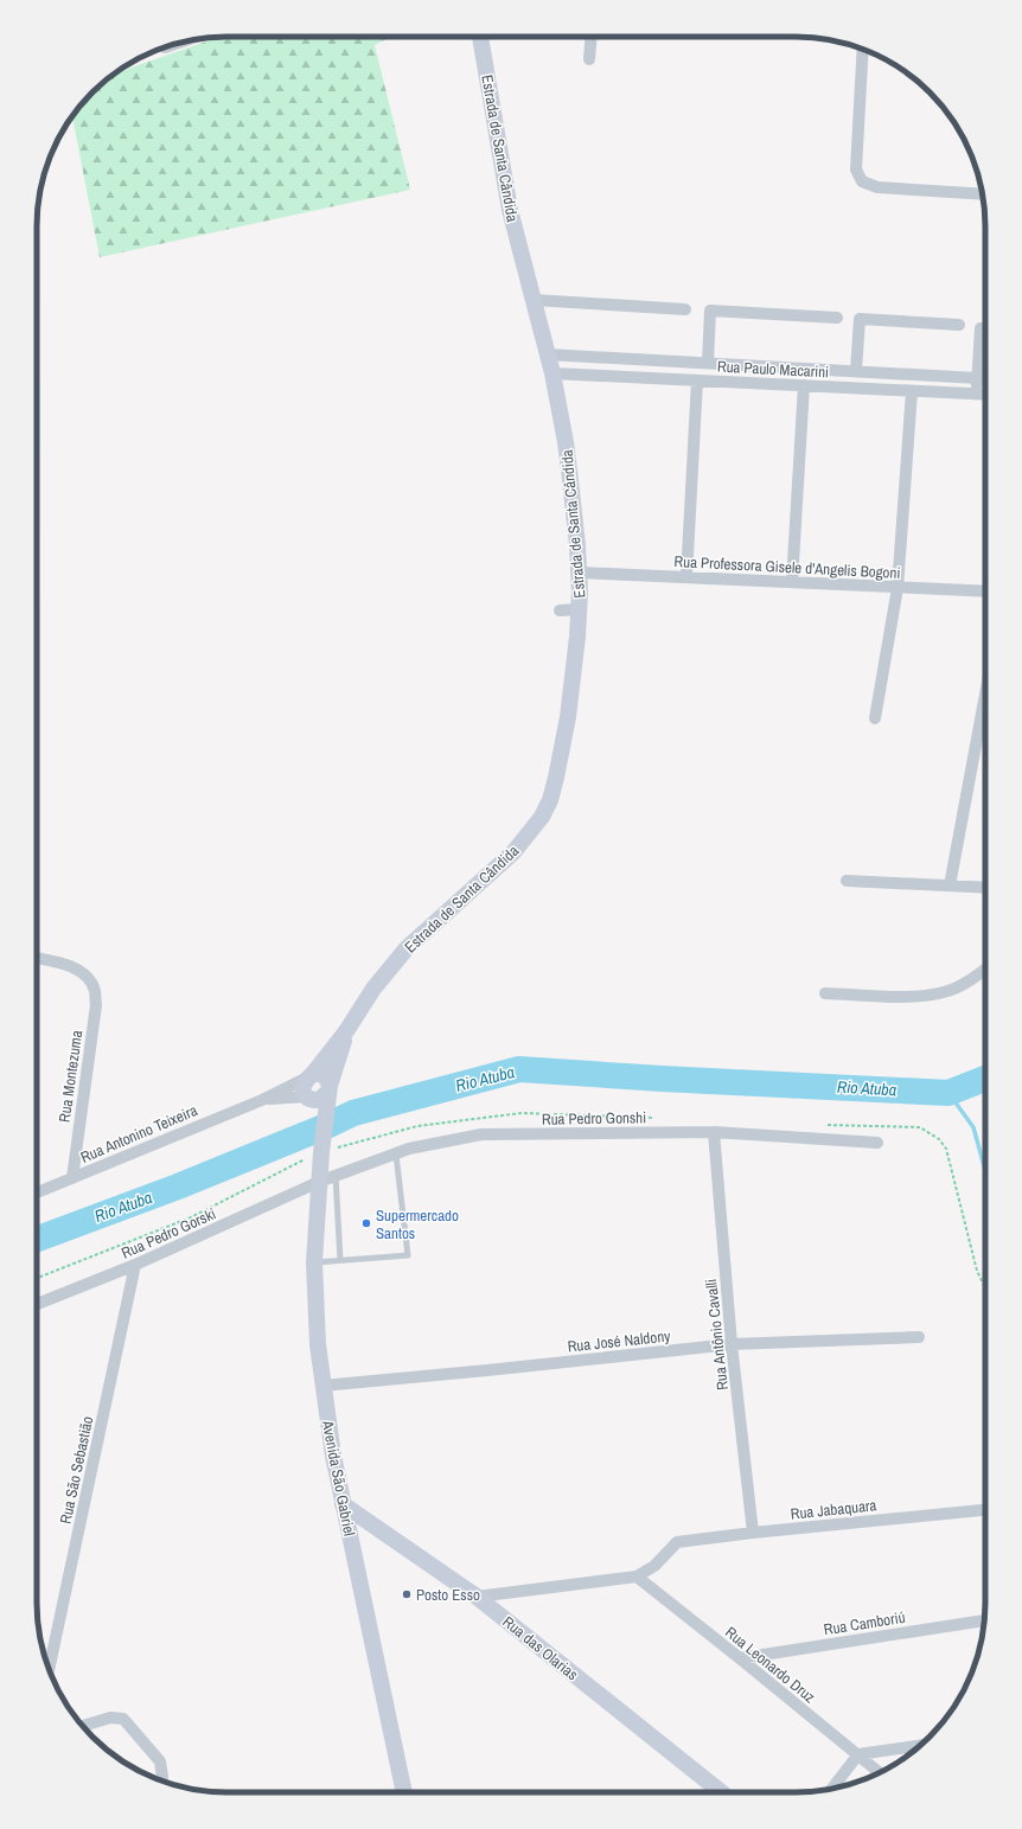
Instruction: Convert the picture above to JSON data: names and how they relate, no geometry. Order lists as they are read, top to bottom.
{
  "streets": {
    "main road": ["Estrada de Santa Cândida", "Avenida São Gabriel", "Rua das Olarias"],
    "street": [
      "Rua Paulo Macarini",
      "Rua Professora Gisele d'Angelis Bogoni",
      "Rua Montezuma",
      "Rua Pedro Gonshi",
      "Rua Antonino Teixeira",
      "Rua Pedro Gorski",
      "Rua Antônio Cavalli",
      "Rua José Naldony",
      "Rua São Sebastião",
      "Rua Jabaquara",
      "Rua Camboriú",
      "Rua Leonardo Druz"
    ]
  },
  "crossings": [
    ["Estrada de Santa Cândida", "Rua Paulo Macarini"],
    ["Estrada de Santa Cândida", "Rua Professora Gisele d'Angelis Bogoni"],
    ["Estrada de Santa Cândida", "Rua Antonino Teixeira"],
    ["Estrada de Santa Cândida", "Avenida São Gabriel"],
    ["Rua Montezuma", "Rua Antonino Teixeira"],
    ["Rua Pedro Gonshi", "Rua Pedro Gorski"],
    ["Rua Pedro Gonshi", "Rua Antônio Cavalli"],
    ["Rua Pedro Gonshi", "Avenida São Gabriel"],
    ["Rua Pedro Gorski", "Rua São Sebastião"],
    ["Rua Pedro Gorski", "Avenida São Gabriel"],
    ["Rua Antônio Cavalli", "Rua José Naldony"],
    ["Rua Antônio Cavalli", "Rua Jabaquara"],
    ["Rua José Naldony", "Avenida São Gabriel"],
    ["Avenida São Gabriel", "Rua das Olarias"],
    ["Rua Jabaquara", "Rua Leonardo Druz"],
    ["Rua Camboriú", "Rua Leonardo Druz"]
  ],
  "water": ["Rio Atuba"],
  "places": ["Supermercado Santos", "Posto Esso"]
}
